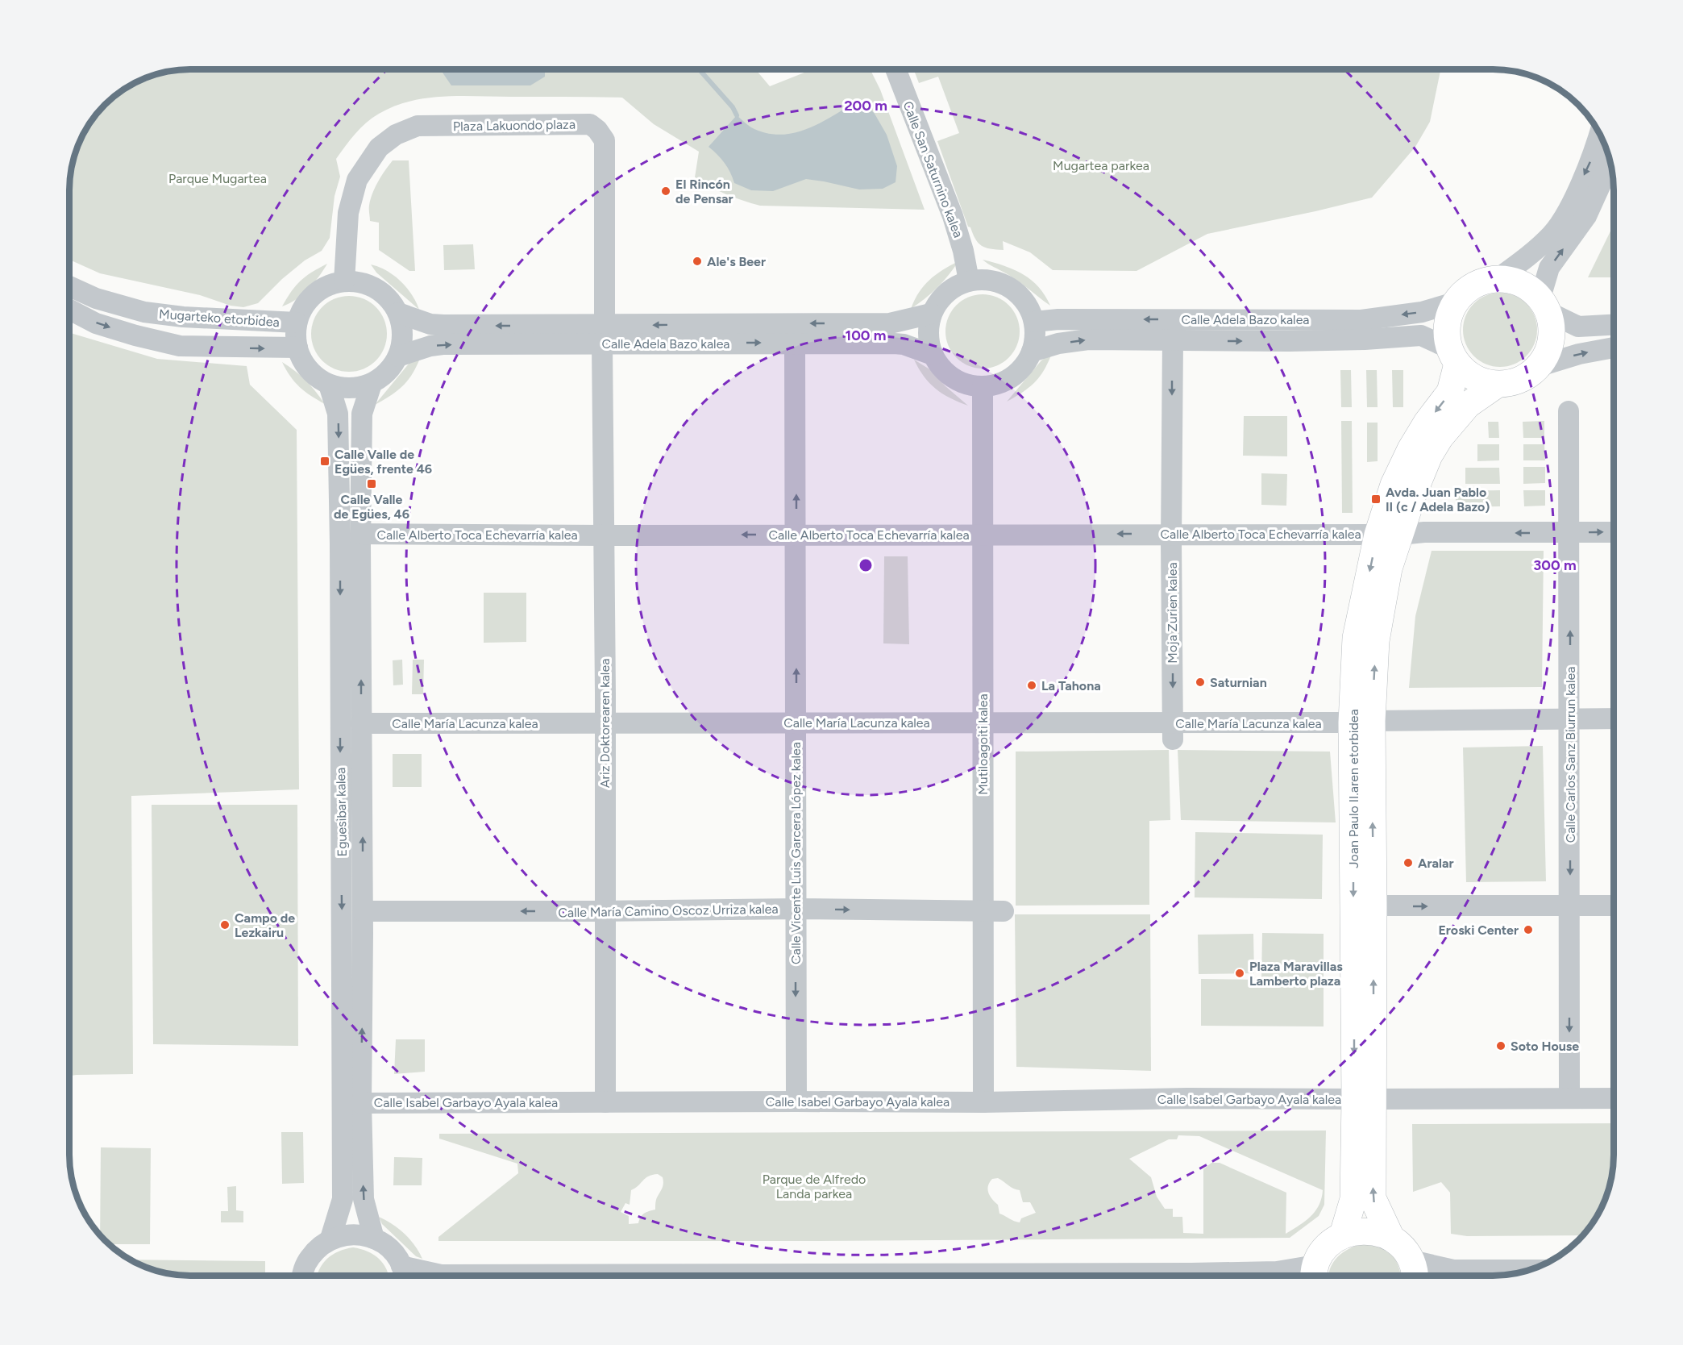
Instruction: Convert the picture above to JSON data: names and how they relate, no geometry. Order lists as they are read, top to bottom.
{
  "streets": {
    "main road": ["Joan Paulo II.aren etorbidea"],
    "street": [
      "Plaza Lakuondo plaza",
      "Calle San Saturnino kalea",
      "Mugarteko etorbidea",
      "Calle Adela Bazo kalea",
      "Calle Alberto Toca Echevarría kalea",
      "Moja Zurien kalea",
      "Calle María Lacunza kalea",
      "Ariz Doktorearen kalea",
      "Mutiloagoiti kalea",
      "Calle Carlos Sanz Biurrun kalea",
      "Eguesibar kalea",
      "Calle Vicente Luis Garcera López kalea",
      "Calle María Camino Oscoz Urriza kalea",
      "Calle Isabel Garbayo Ayala kalea"
    ]
  },
  "crossings": [
    ["Plaza Lakuondo plaza", "Mugarteko etorbidea"],
    ["Plaza Lakuondo plaza", "Calle Adela Bazo kalea"],
    ["Plaza Lakuondo plaza", "Ariz Doktorearen kalea"],
    ["Plaza Lakuondo plaza", "Eguesibar kalea"],
    ["Calle San Saturnino kalea", "Calle Adela Bazo kalea"],
    ["Calle San Saturnino kalea", "Mutiloagoiti kalea"],
    ["Mugarteko etorbidea", "Calle Adela Bazo kalea"],
    ["Mugarteko etorbidea", "Eguesibar kalea"],
    ["Calle Adela Bazo kalea", "Moja Zurien kalea"],
    ["Calle Adela Bazo kalea", "Ariz Doktorearen kalea"],
    ["Calle Adela Bazo kalea", "Mutiloagoiti kalea"],
    ["Calle Adela Bazo kalea", "Joan Paulo II.aren etorbidea"],
    ["Calle Adela Bazo kalea", "Eguesibar kalea"],
    ["Calle Adela Bazo kalea", "Calle Vicente Luis Garcera López kalea"],
    ["Calle Alberto Toca Echevarría kalea", "Moja Zurien kalea"],
    ["Calle Alberto Toca Echevarría kalea", "Ariz Doktorearen kalea"],
    ["Calle Alberto Toca Echevarría kalea", "Mutiloagoiti kalea"],
    ["Calle Alberto Toca Echevarría kalea", "Calle Carlos Sanz Biurrun kalea"],
    ["Calle Alberto Toca Echevarría kalea", "Joan Paulo II.aren etorbidea"],
    ["Calle Alberto Toca Echevarría kalea", "Eguesibar kalea"],
    ["Calle Alberto Toca Echevarría kalea", "Calle Vicente Luis Garcera López kalea"],
    ["Moja Zurien kalea", "Calle María Lacunza kalea"],
    ["Calle María Lacunza kalea", "Ariz Doktorearen kalea"],
    ["Calle María Lacunza kalea", "Mutiloagoiti kalea"],
    ["Calle María Lacunza kalea", "Calle Carlos Sanz Biurrun kalea"],
    ["Calle María Lacunza kalea", "Joan Paulo II.aren etorbidea"],
    ["Calle María Lacunza kalea", "Eguesibar kalea"],
    ["Calle María Lacunza kalea", "Calle Vicente Luis Garcera López kalea"],
    ["Ariz Doktorearen kalea", "Calle María Camino Oscoz Urriza kalea"],
    ["Ariz Doktorearen kalea", "Calle Isabel Garbayo Ayala kalea"],
    ["Mutiloagoiti kalea", "Calle María Camino Oscoz Urriza kalea"],
    ["Mutiloagoiti kalea", "Calle Isabel Garbayo Ayala kalea"],
    ["Calle Carlos Sanz Biurrun kalea", "Calle Isabel Garbayo Ayala kalea"],
    ["Joan Paulo II.aren etorbidea", "Calle Isabel Garbayo Ayala kalea"],
    ["Eguesibar kalea", "Calle María Camino Oscoz Urriza kalea"],
    ["Eguesibar kalea", "Calle Isabel Garbayo Ayala kalea"],
    ["Calle Vicente Luis Garcera López kalea", "Calle María Camino Oscoz Urriza kalea"],
    ["Calle Vicente Luis Garcera López kalea", "Calle Isabel Garbayo Ayala kalea"]
  ],
  "one_way": ["Calle Alberto Toca Echevarría kalea", "Moja Zurien kalea"],
  "parks": ["Mugartea parkea", "Parque Mugartea", "Parque de Alfredo Landa parkea"],
  "places": {
    "other": [
      "El Rincón de Pensar",
      "Ale's Beer",
      "Saturnian",
      "La Tahona",
      "Aralar",
      "Campo de Lezkairu",
      "Eroski Center",
      "Plaza Maravillas Lamberto plaza",
      "Soto House"
    ],
    "transit": ["Calle Valle de Egües, frente 46", "Calle Valle de Egües, 46", "Avda. Juan Pablo II (c / Adela Bazo)"]
  },
  "rings": ["200 m", "100 m", "300 m"]
}
